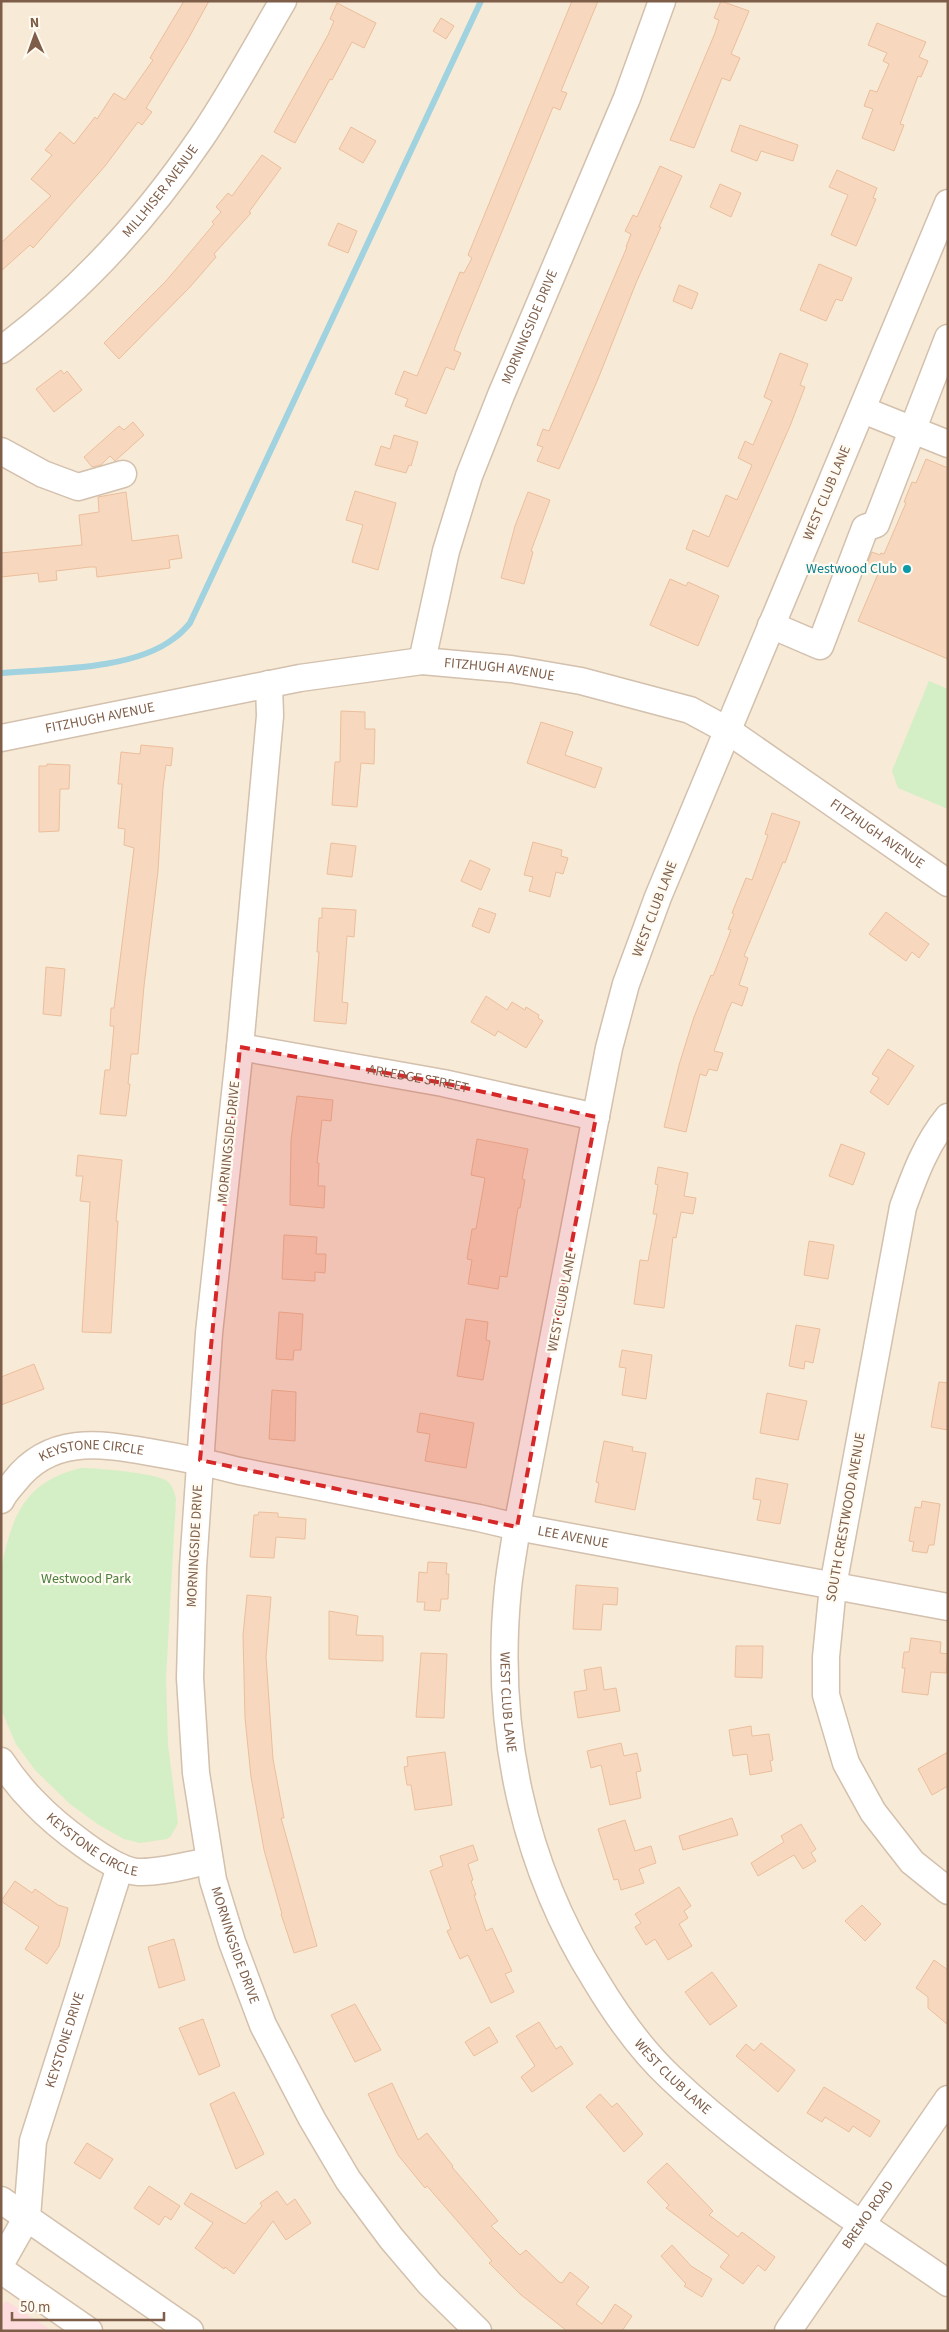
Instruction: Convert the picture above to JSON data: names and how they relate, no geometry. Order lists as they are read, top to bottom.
{
  "streets": {
    "street": [
      "MILLHISER AVENUE",
      "MORNINGSIDE DRIVE",
      "WEST CLUB LANE",
      "FITZHUGH AVENUE",
      "ARLEDGE STREET",
      "KEYSTONE CIRCLE",
      "SOUTH CRESTWOOD AVENUE",
      "LEE AVENUE",
      "KEYSTONE DRIVE",
      "BREMO ROAD"
    ]
  },
  "crossings": [
    ["MORNINGSIDE DRIVE", "FITZHUGH AVENUE"],
    ["MORNINGSIDE DRIVE", "ARLEDGE STREET"],
    ["MORNINGSIDE DRIVE", "KEYSTONE CIRCLE"],
    ["MORNINGSIDE DRIVE", "LEE AVENUE"],
    ["WEST CLUB LANE", "FITZHUGH AVENUE"],
    ["WEST CLUB LANE", "ARLEDGE STREET"],
    ["WEST CLUB LANE", "LEE AVENUE"],
    ["WEST CLUB LANE", "BREMO ROAD"],
    ["KEYSTONE CIRCLE", "LEE AVENUE"],
    ["KEYSTONE CIRCLE", "KEYSTONE DRIVE"],
    ["SOUTH CRESTWOOD AVENUE", "LEE AVENUE"]
  ],
  "parks": ["Westwood Park"],
  "places": ["Westwood Club"],
  "scale_bar": "50 m",
  "north": "top"
}
